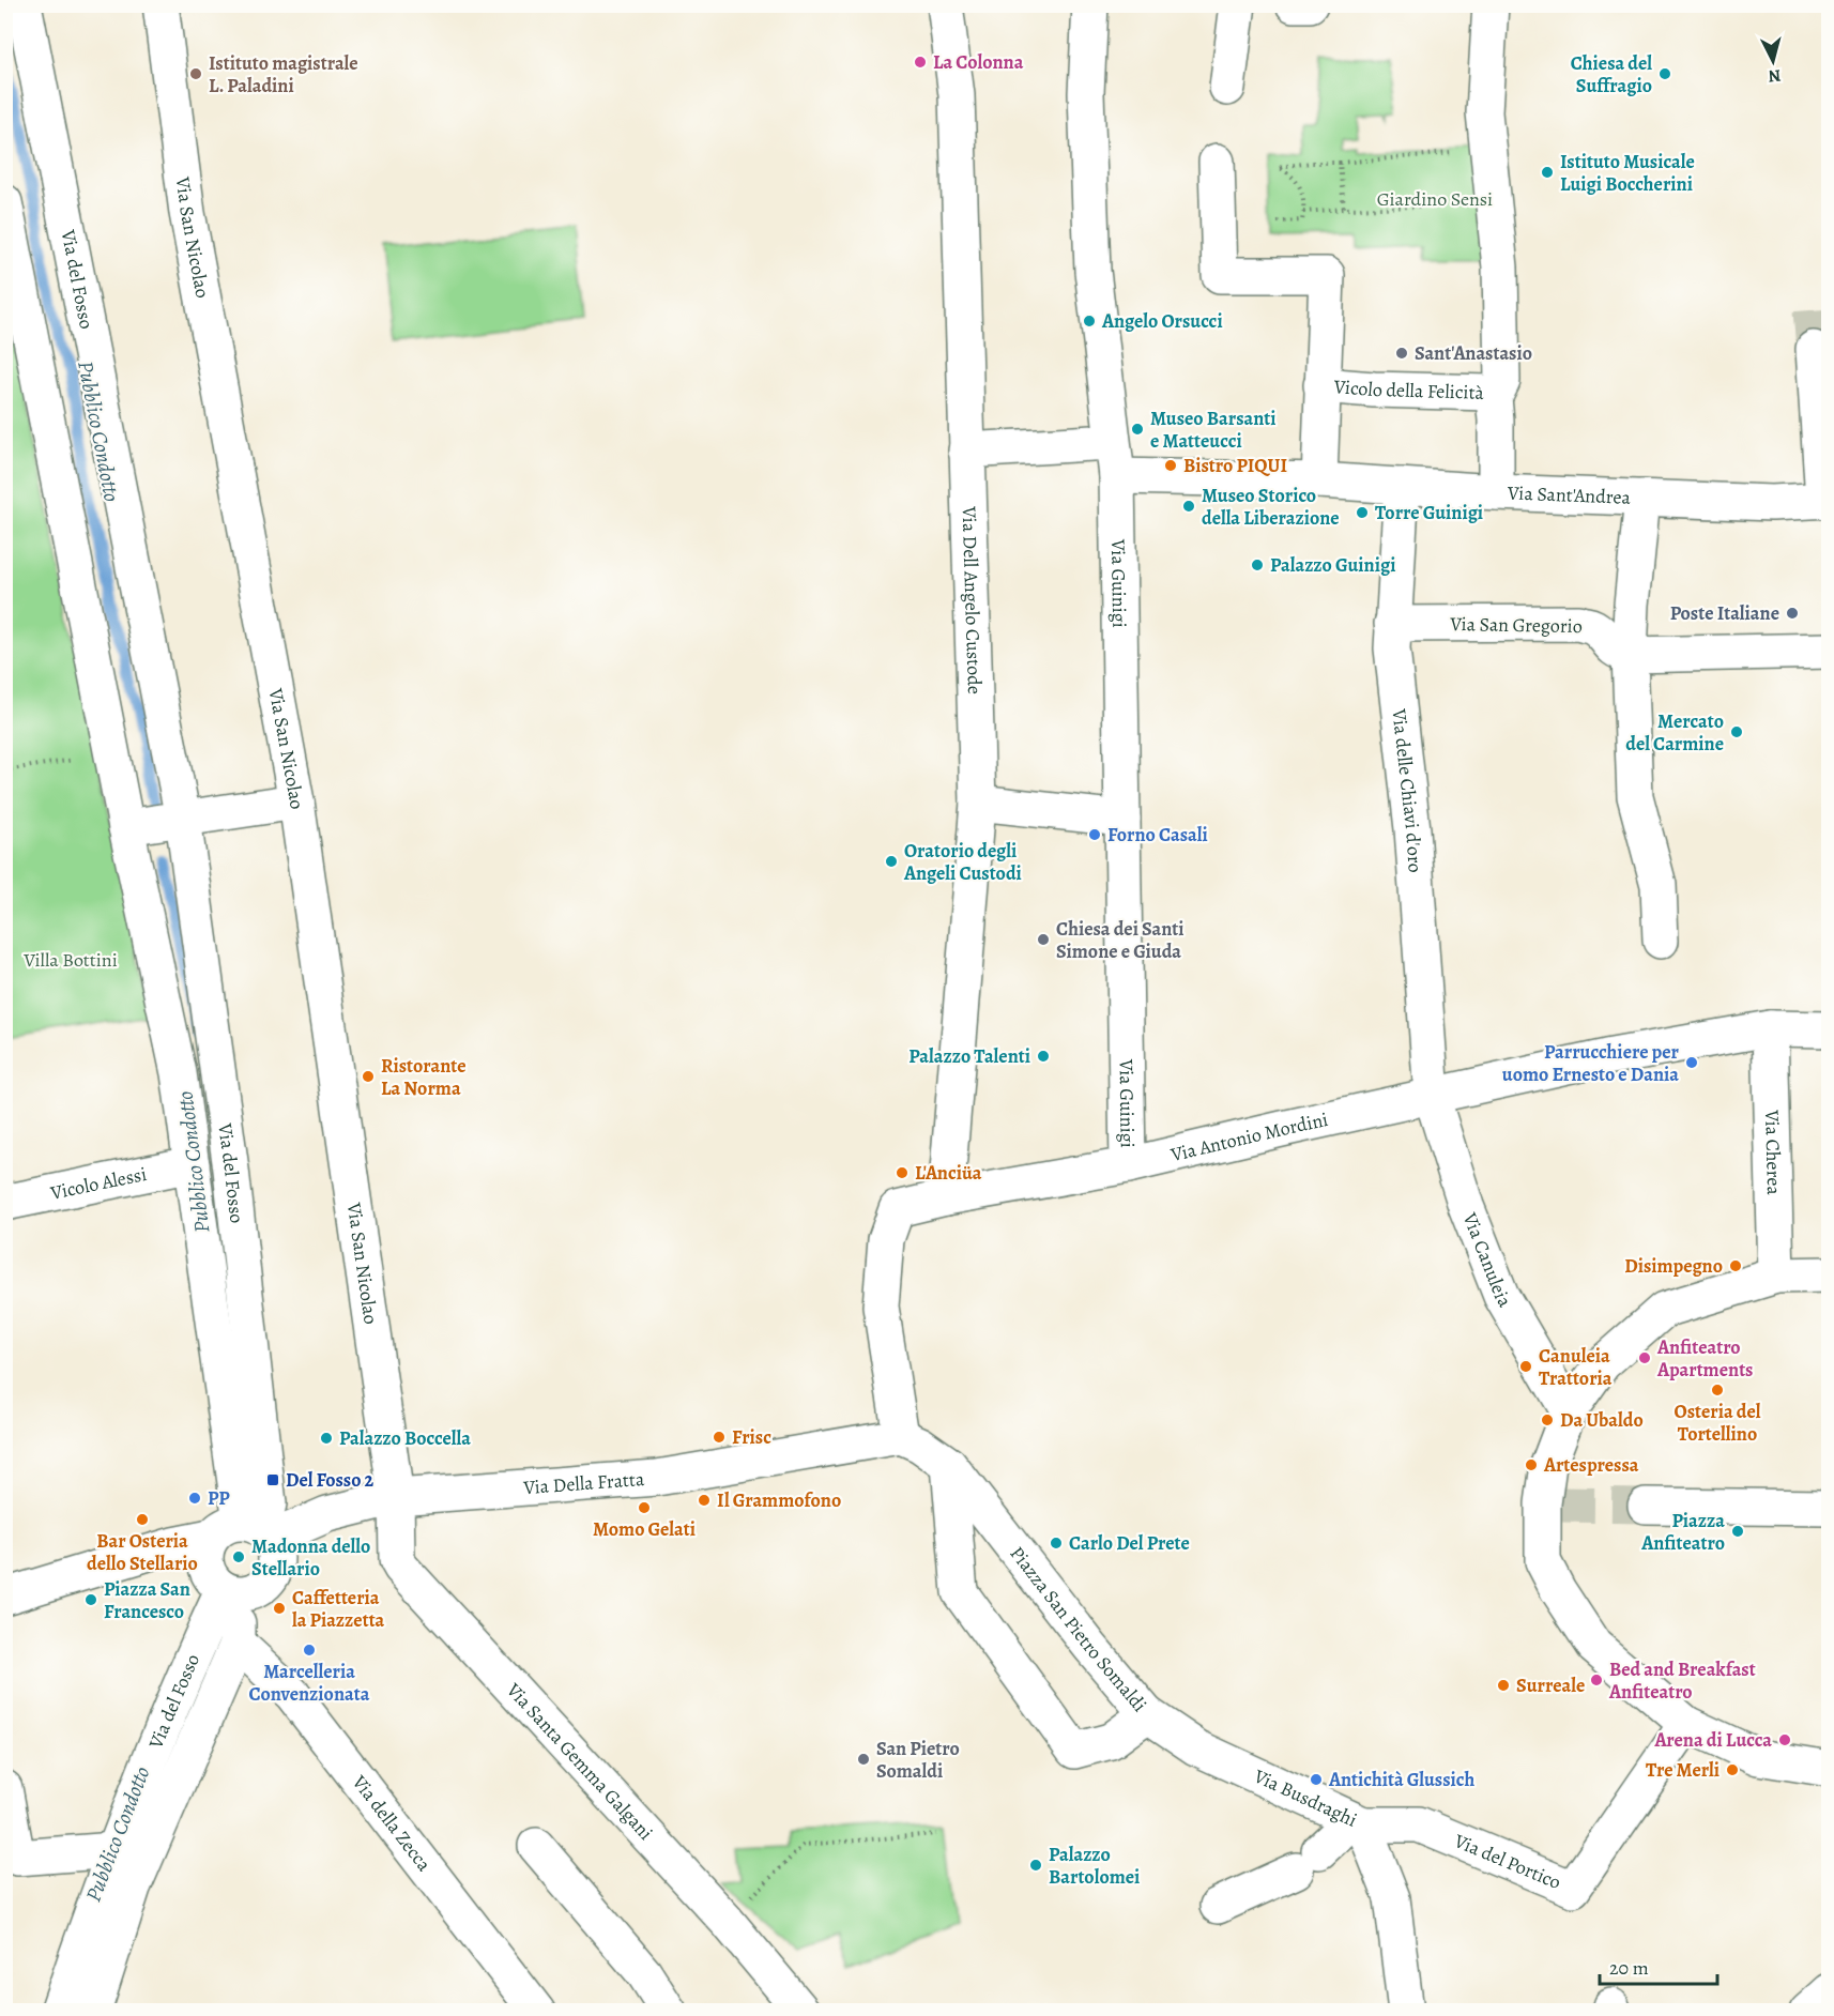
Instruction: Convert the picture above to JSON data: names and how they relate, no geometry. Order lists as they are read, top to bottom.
{
  "streets": {
    "street": [
      "Via San Nicolao",
      "Via del Fosso",
      "Vicolo della Felicità",
      "Via Sant'Andrea",
      "Via Guinigi",
      "Via Dell Angelo Custode",
      "Via San Gregorio",
      "Via delle Chiavi d'oro",
      "Via Antonio Mordini",
      "Via Cherea",
      "Vicolo Alessi",
      "Via Canuleia",
      "Via Della Fratta",
      "Piazza San Pietro Somaldi",
      "Via Santa Gemma Galgani",
      "Via Busdraghi",
      "Via della Zecca",
      "Via del Portico"
    ]
  },
  "crossings": [
    ["Via San Nicolao", "Via del Fosso"],
    ["Via San Nicolao", "Via Della Fratta"],
    ["Via San Nicolao", "Via Santa Gemma Galgani"],
    ["Via del Fosso", "Vicolo Alessi"],
    ["Via del Fosso", "Via Della Fratta"],
    ["Via del Fosso", "Via della Zecca"],
    ["Vicolo della Felicità", "Via Sant'Andrea"],
    ["Via Sant'Andrea", "Via Guinigi"],
    ["Via Sant'Andrea", "Via Dell Angelo Custode"],
    ["Via Sant'Andrea", "Via delle Chiavi d'oro"],
    ["Via Guinigi", "Via Antonio Mordini"],
    ["Via Dell Angelo Custode", "Via Antonio Mordini"],
    ["Via San Gregorio", "Via delle Chiavi d'oro"],
    ["Via delle Chiavi d'oro", "Via Antonio Mordini"],
    ["Via delle Chiavi d'oro", "Via Canuleia"],
    ["Via Antonio Mordini", "Via Cherea"],
    ["Via Antonio Mordini", "Via Canuleia"],
    ["Via Antonio Mordini", "Via Della Fratta"],
    ["Via Antonio Mordini", "Piazza San Pietro Somaldi"],
    ["Via Della Fratta", "Piazza San Pietro Somaldi"],
    ["Via Della Fratta", "Via Santa Gemma Galgani"],
    ["Piazza San Pietro Somaldi", "Via Busdraghi"],
    ["Via Busdraghi", "Via del Portico"]
  ],
  "water": ["Pubblico Condotto"],
  "parks": ["Giardino Sensi", "Villa Bottini"],
  "places": {
    "other": [
      "La Colonna",
      "Istituto magistrale L. Paladini",
      "Chiesa del Suffragio",
      "Istituto Musicale Luigi Boccherini",
      "Angelo Orsucci",
      "Sant'Anastasio",
      "Museo Barsanti e Matteucci",
      "Bistro PIQUI",
      "Museo Storico della Liberazione",
      "Torre Guinigi",
      "Palazzo Guinigi",
      "Poste Italiane",
      "Mercato del Carmine",
      "Forno Casali",
      "Oratorio degli Angeli Custodi",
      "Chiesa dei Santi Simone e Giuda",
      "Palazzo Talenti",
      "Parrucchiere per uomo Ernesto e Dania",
      "Ristorante La Norma",
      "L'Anciüa",
      "Disimpegno",
      "Anfiteatro Apartments",
      "Canuleia Trattoria",
      "Osteria del Tortellino",
      "Da Ubaldo",
      "Frisc",
      "Palazzo Boccella",
      "Artespressa",
      "PP",
      "Il Grammofono",
      "Momo Gelati",
      "Bar Osteria dello Stellario",
      "Piazza Anfiteatro",
      "Carlo Del Prete",
      "Madonna dello Stellario",
      "Piazza San Francesco",
      "Caffetteria la Piazzetta",
      "Marcelleria Convenzionata",
      "Bed and Breakfast Anfiteatro",
      "Surreale",
      "Arena di Lucca",
      "San Pietro Somaldi",
      "Tre Merli",
      "Antichità Glussich",
      "Palazzo Bartolomei"
    ],
    "transit": ["Del Fosso 2"]
  },
  "scale_bar": "20 m",
  "north": "bottom"
}
